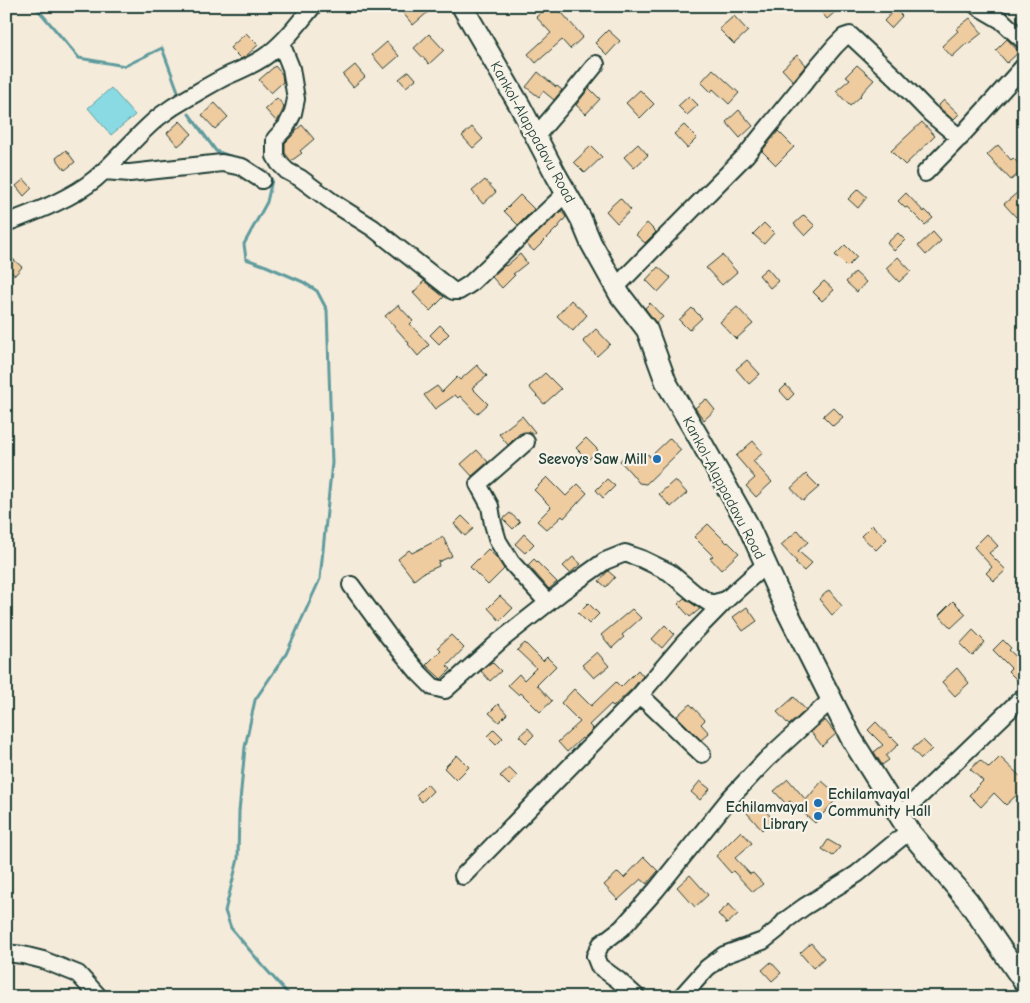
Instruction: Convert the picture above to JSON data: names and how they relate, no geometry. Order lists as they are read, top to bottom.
{
  "streets": {
    "main road": ["Kankol-Alappadavu Road"]
  },
  "places": ["Seevoys Saw Mill", "Echilamvayal Community Hall", "Echilamvayal Library"]
}
